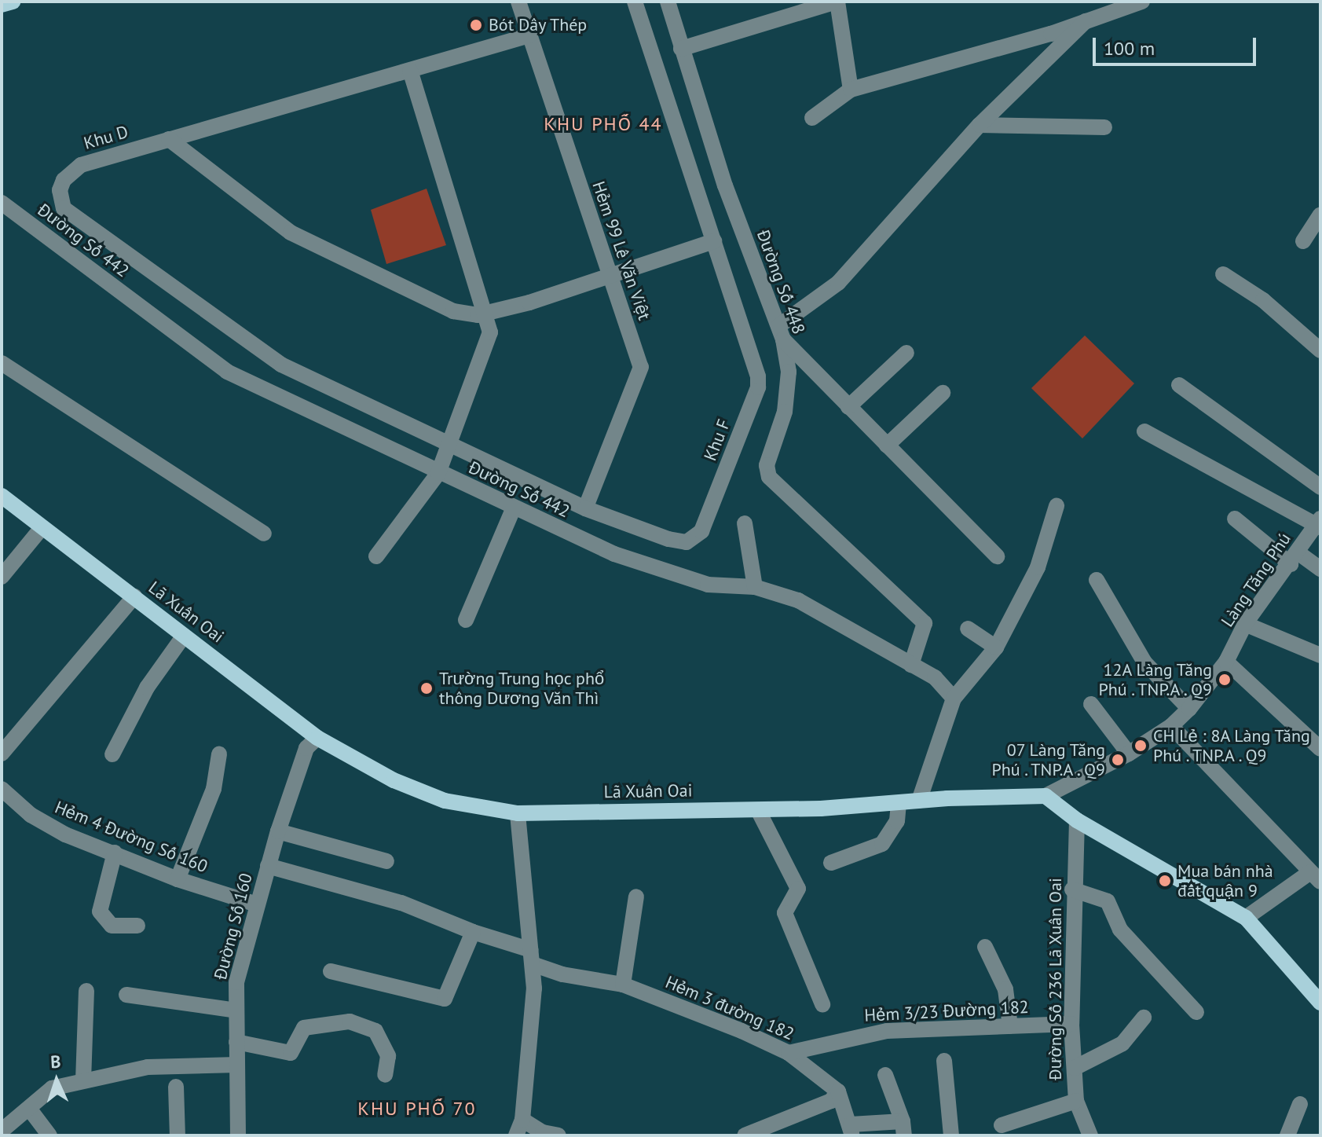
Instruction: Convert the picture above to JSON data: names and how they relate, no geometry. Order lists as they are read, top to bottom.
{
  "streets": {
    "main road": ["Lã Xuân Oai"],
    "street": [
      "Khu D",
      "Đường Số 442",
      "Hẻm 99 Lê Văn Việt",
      "Đường Số 448",
      "Khu F",
      "Làng Tăng Phú",
      "Hẻm 4 Đường Số 160",
      "Đường Số 160",
      "Đường Số 236 Lã Xuân Oai",
      "Hẻm 3 đường 182",
      "Hẻm 3/23 Đường 182"
    ]
  },
  "crossings": [
    ["Khu D", "Khu F"],
    ["Đường Số 442", "Đường Số 448"],
    ["Hẻm 99 Lê Văn Việt", "Khu F"],
    ["Làng Tăng Phú", "Lã Xuân Oai"],
    ["Lã Xuân Oai", "Đường Số 160"],
    ["Hẻm 4 Đường Số 160", "Đường Số 160"],
    ["Đường Số 160", "Hẻm 3 đường 182"],
    ["Đường Số 236 Lã Xuân Oai", "Hẻm 3/23 Đường 182"],
    ["Hẻm 3 đường 182", "Hẻm 3/23 Đường 182"]
  ],
  "districts": ["KHU PHỐ 44", "KHU PHỐ 70"],
  "places": [
    "Bót Dây Thép",
    "12A Làng Tăng Phú . TNP.A . Q9",
    "Trường Trung học phổ thông Dương Văn Thì",
    "CH Lẻ : 8A Làng Tăng Phú . TNP.A . Q9",
    "07 Làng Tăng Phú . TNP.A . Q9",
    "Mua bán nhà đất quận 9"
  ],
  "scale_bar": "100 m",
  "north": "top"
}
